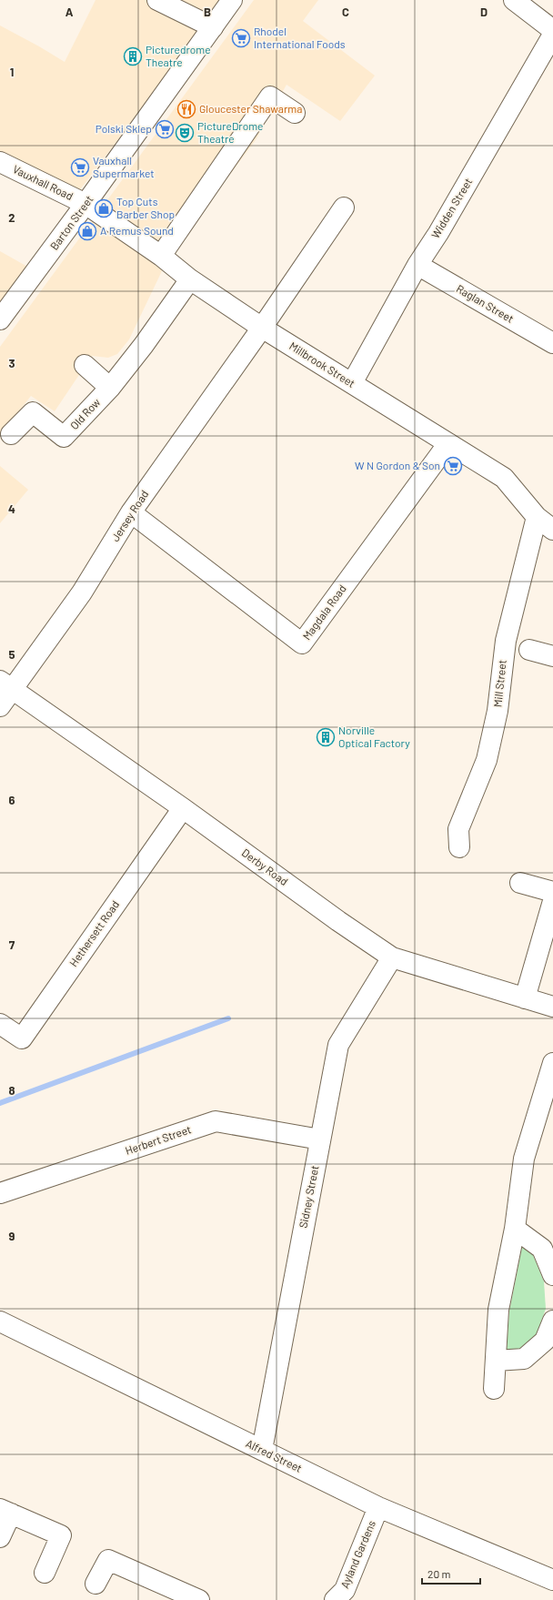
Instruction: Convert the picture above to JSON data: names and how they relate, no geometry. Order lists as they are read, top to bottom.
{
  "streets": {
    "street": [
      "Vauxhall Road",
      "Widden Street",
      "Barton Street",
      "Raglan Street",
      "Millbrook Street",
      "Old Row",
      "Jersey Road",
      "Magdala Road",
      "Mill Street",
      "Derby Road",
      "Hethersett Road",
      "Herbert Street",
      "Sidney Street",
      "Alfred Street",
      "Ayland Gardens"
    ]
  },
  "crossings": [
    ["Vauxhall Road", "Barton Street"],
    ["Vauxhall Road", "Millbrook Street"],
    ["Widden Street", "Raglan Street"],
    ["Widden Street", "Millbrook Street"],
    ["Barton Street", "Millbrook Street"],
    ["Millbrook Street", "Old Row"],
    ["Millbrook Street", "Jersey Road"],
    ["Millbrook Street", "Magdala Road"],
    ["Millbrook Street", "Mill Street"],
    ["Jersey Road", "Magdala Road"],
    ["Jersey Road", "Derby Road"],
    ["Derby Road", "Hethersett Road"],
    ["Derby Road", "Sidney Street"],
    ["Herbert Street", "Sidney Street"],
    ["Sidney Street", "Alfred Street"],
    ["Alfred Street", "Ayland Gardens"]
  ],
  "places": {
    "supermarket": [
      "Rhodel International Foods",
      "Polski Sklep",
      "Vauxhall Supermarket",
      "W N Gordon & Son"
    ],
    "building": ["Picturedrome Theatre", "Norville Optical Factory"],
    "restaurant": ["Gloucester Shawarma"],
    "theatre": ["PictureDrome Theatre"],
    "shop": ["Top Cuts Barber Shop", "A Remus Sound"]
  },
  "scale_bar": "20 m",
  "grid": {
    "columns": [
      "A",
      "B",
      "C",
      "D"
    ],
    "rows": [
      "1",
      "2",
      "3",
      "4",
      "5",
      "6",
      "7",
      "8",
      "9"
    ]
  }
}
